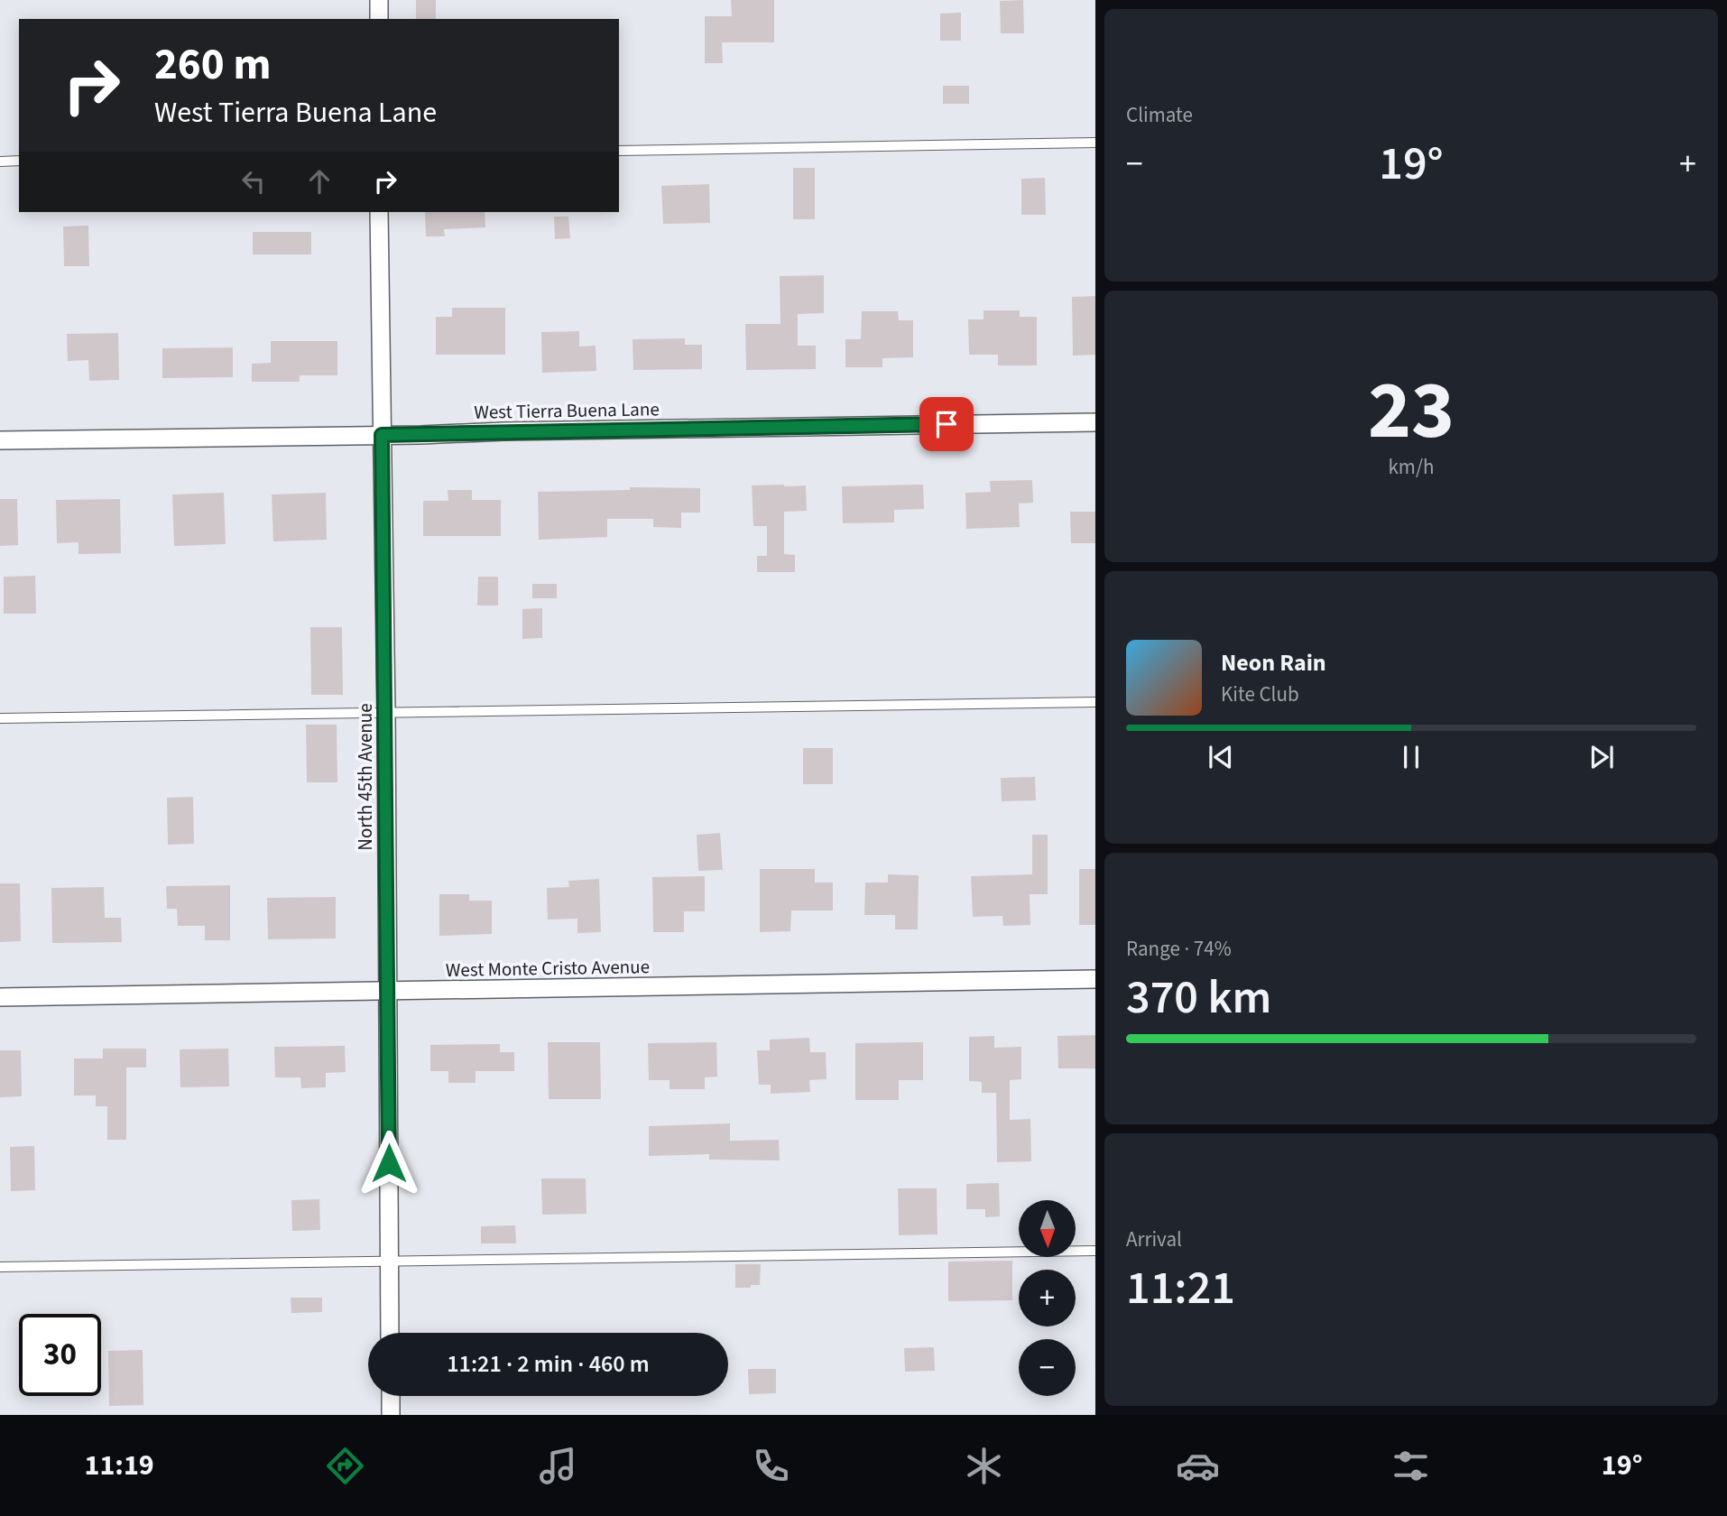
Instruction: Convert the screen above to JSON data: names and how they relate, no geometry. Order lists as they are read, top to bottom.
{
  "streets": {
    "street": ["West Tierra Buena Lane", "North 45th Avenue", "West Monte Cristo Avenue"]
  },
  "crossings": [
    ["West Tierra Buena Lane", "North 45th Avenue"],
    ["North 45th Avenue", "West Monte Cristo Avenue"]
  ],
  "north": "bottom",
  "page": {
    "tile": [
      "Climate",
      ["23", "km/h"],
      ["Range · 74%", "370 km"],
      ["Arrival", "11:21"]
    ],
    "turn": ["260 m", "West Tierra Buena Lane"],
    "heat": ["−", "19°", "+"],
    "song": ["Neon Rain", "Kite Club"],
    "map_buttons": ["+", "−"],
    "limit": "30",
    "trip": "11:21 · 2 min · 460 m",
    "tabs": ["11:19", "19°"]
  }
}
